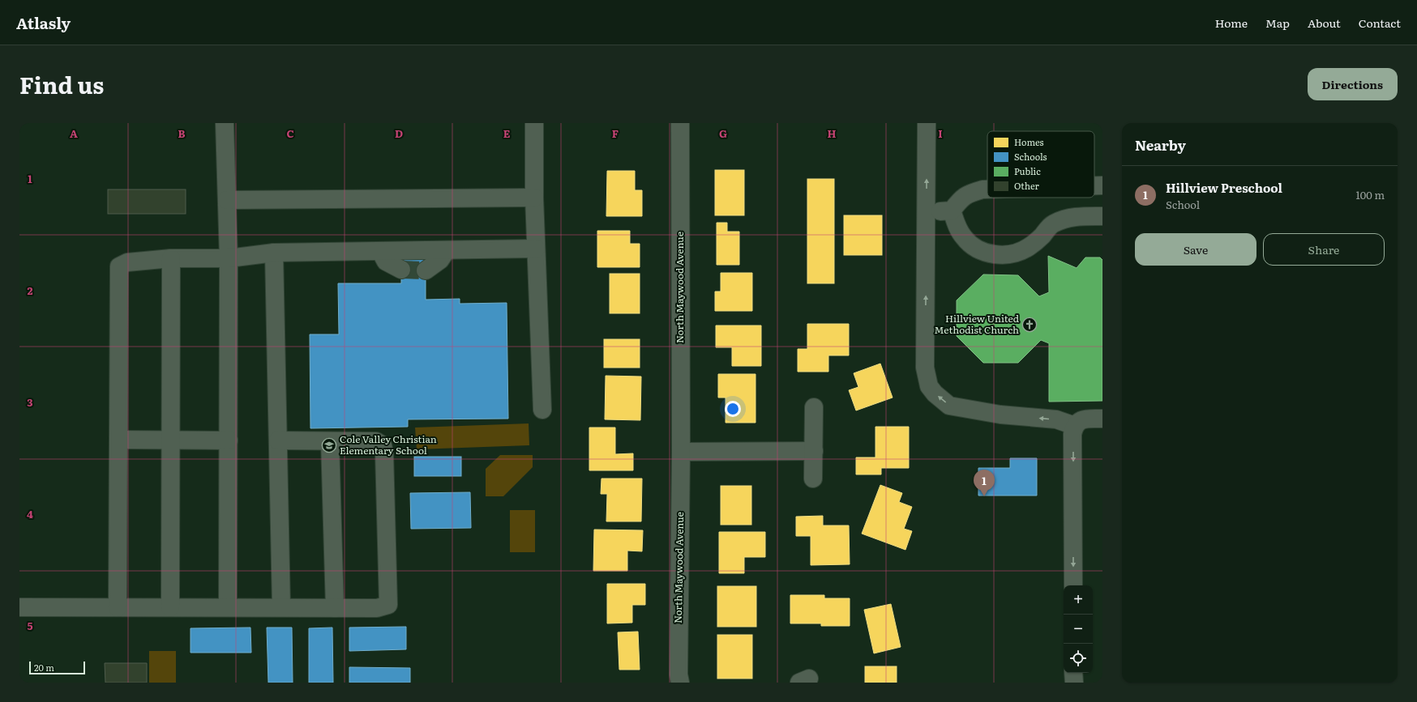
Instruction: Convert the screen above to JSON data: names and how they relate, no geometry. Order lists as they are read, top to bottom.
{
  "streets": {
    "street": ["North Maywood Avenue"]
  },
  "places": {
    "church": ["Hillview United Methodist Church"],
    "school or university": ["Cole Valley Christian Elementary School"]
  },
  "legend": [
    "Homes",
    "Schools",
    "Public",
    "Other"
  ],
  "scale_bar": "20 m",
  "page": {
    "header": "Atlasly",
    "nav": [
      "Home",
      "Map",
      "About",
      "Contact"
    ],
    "title": "Find us",
    "buttons": [
      "Directions",
      ["Save", "Share"]
    ],
    "heading": "Nearby",
    "list": [
      {
        "mark": "1",
        "name": "Hillview Preschool",
        "note": "School",
        "value": "100 m"
      }
    ],
    "pins": "1",
    "map_buttons": ["+", "−"],
    "scale": "20 m"
  },
  "grid": {
    "columns": [
      "A",
      "B",
      "C",
      "D",
      "E",
      "F",
      "G",
      "H",
      "I"
    ],
    "rows": [
      "1",
      "2",
      "3",
      "4",
      "5"
    ]
  }
}
